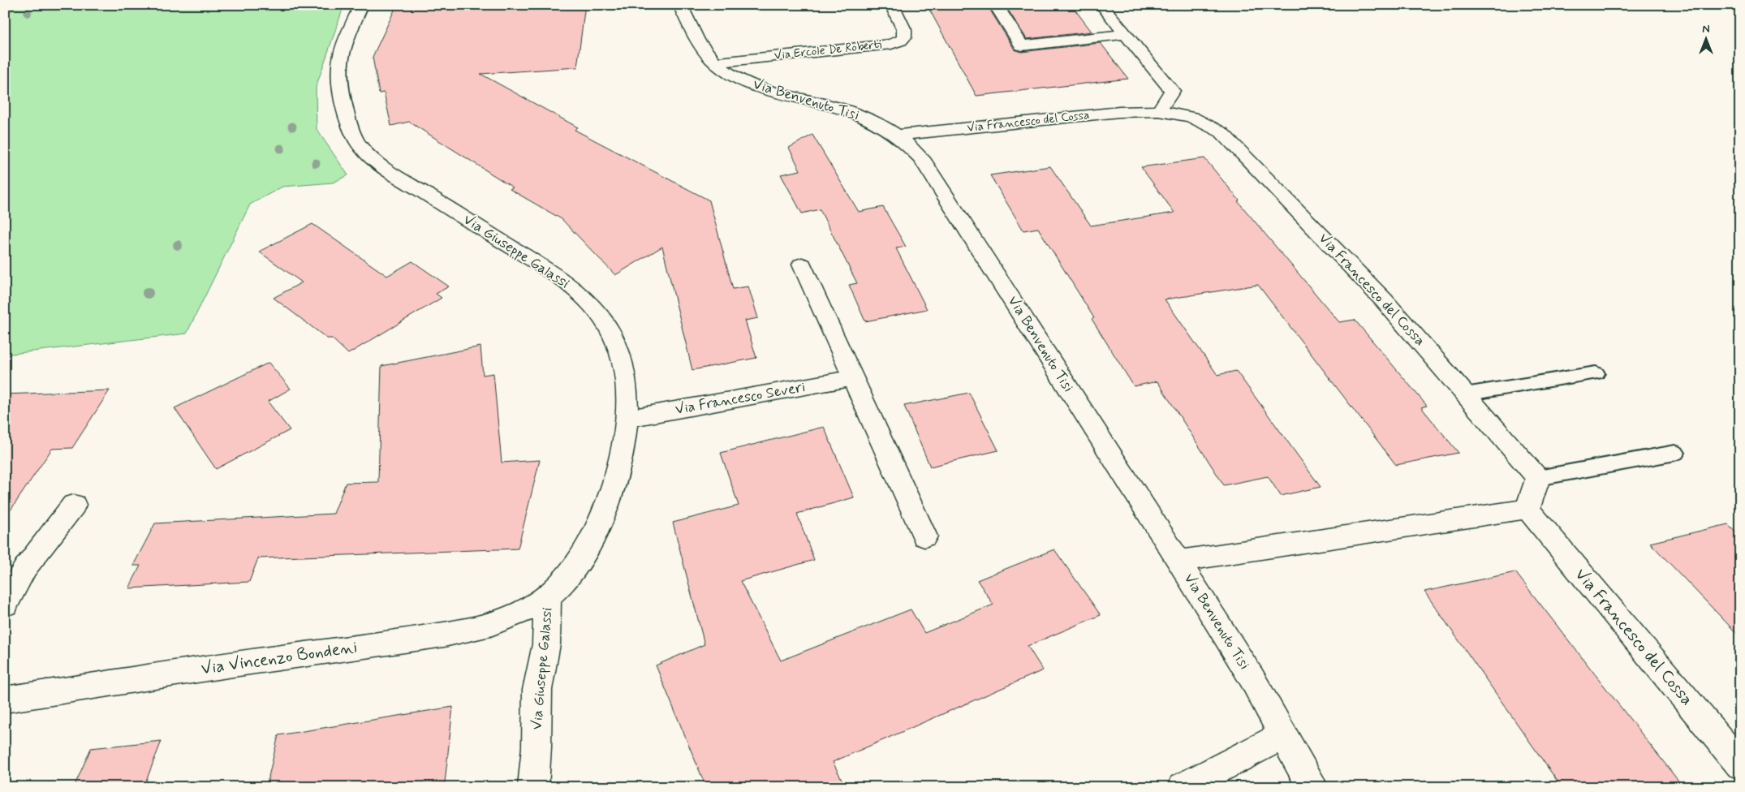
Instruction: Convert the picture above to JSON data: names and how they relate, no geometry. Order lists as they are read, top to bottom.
{
  "streets": {
    "street": [
      "Via Ercole De Roberti",
      "Via Benvenuto Tisi",
      "Via Francesco del Cossa",
      "Via Giuseppe Galassi",
      "Via Francesco Severi",
      "Via Vincenzo Bondeni"
    ]
  },
  "crossings": [
    ["Via Ercole De Roberti", "Via Benvenuto Tisi"],
    ["Via Benvenuto Tisi", "Via Francesco del Cossa"],
    ["Via Giuseppe Galassi", "Via Francesco Severi"],
    ["Via Giuseppe Galassi", "Via Vincenzo Bondeni"]
  ],
  "north": "top"
}
